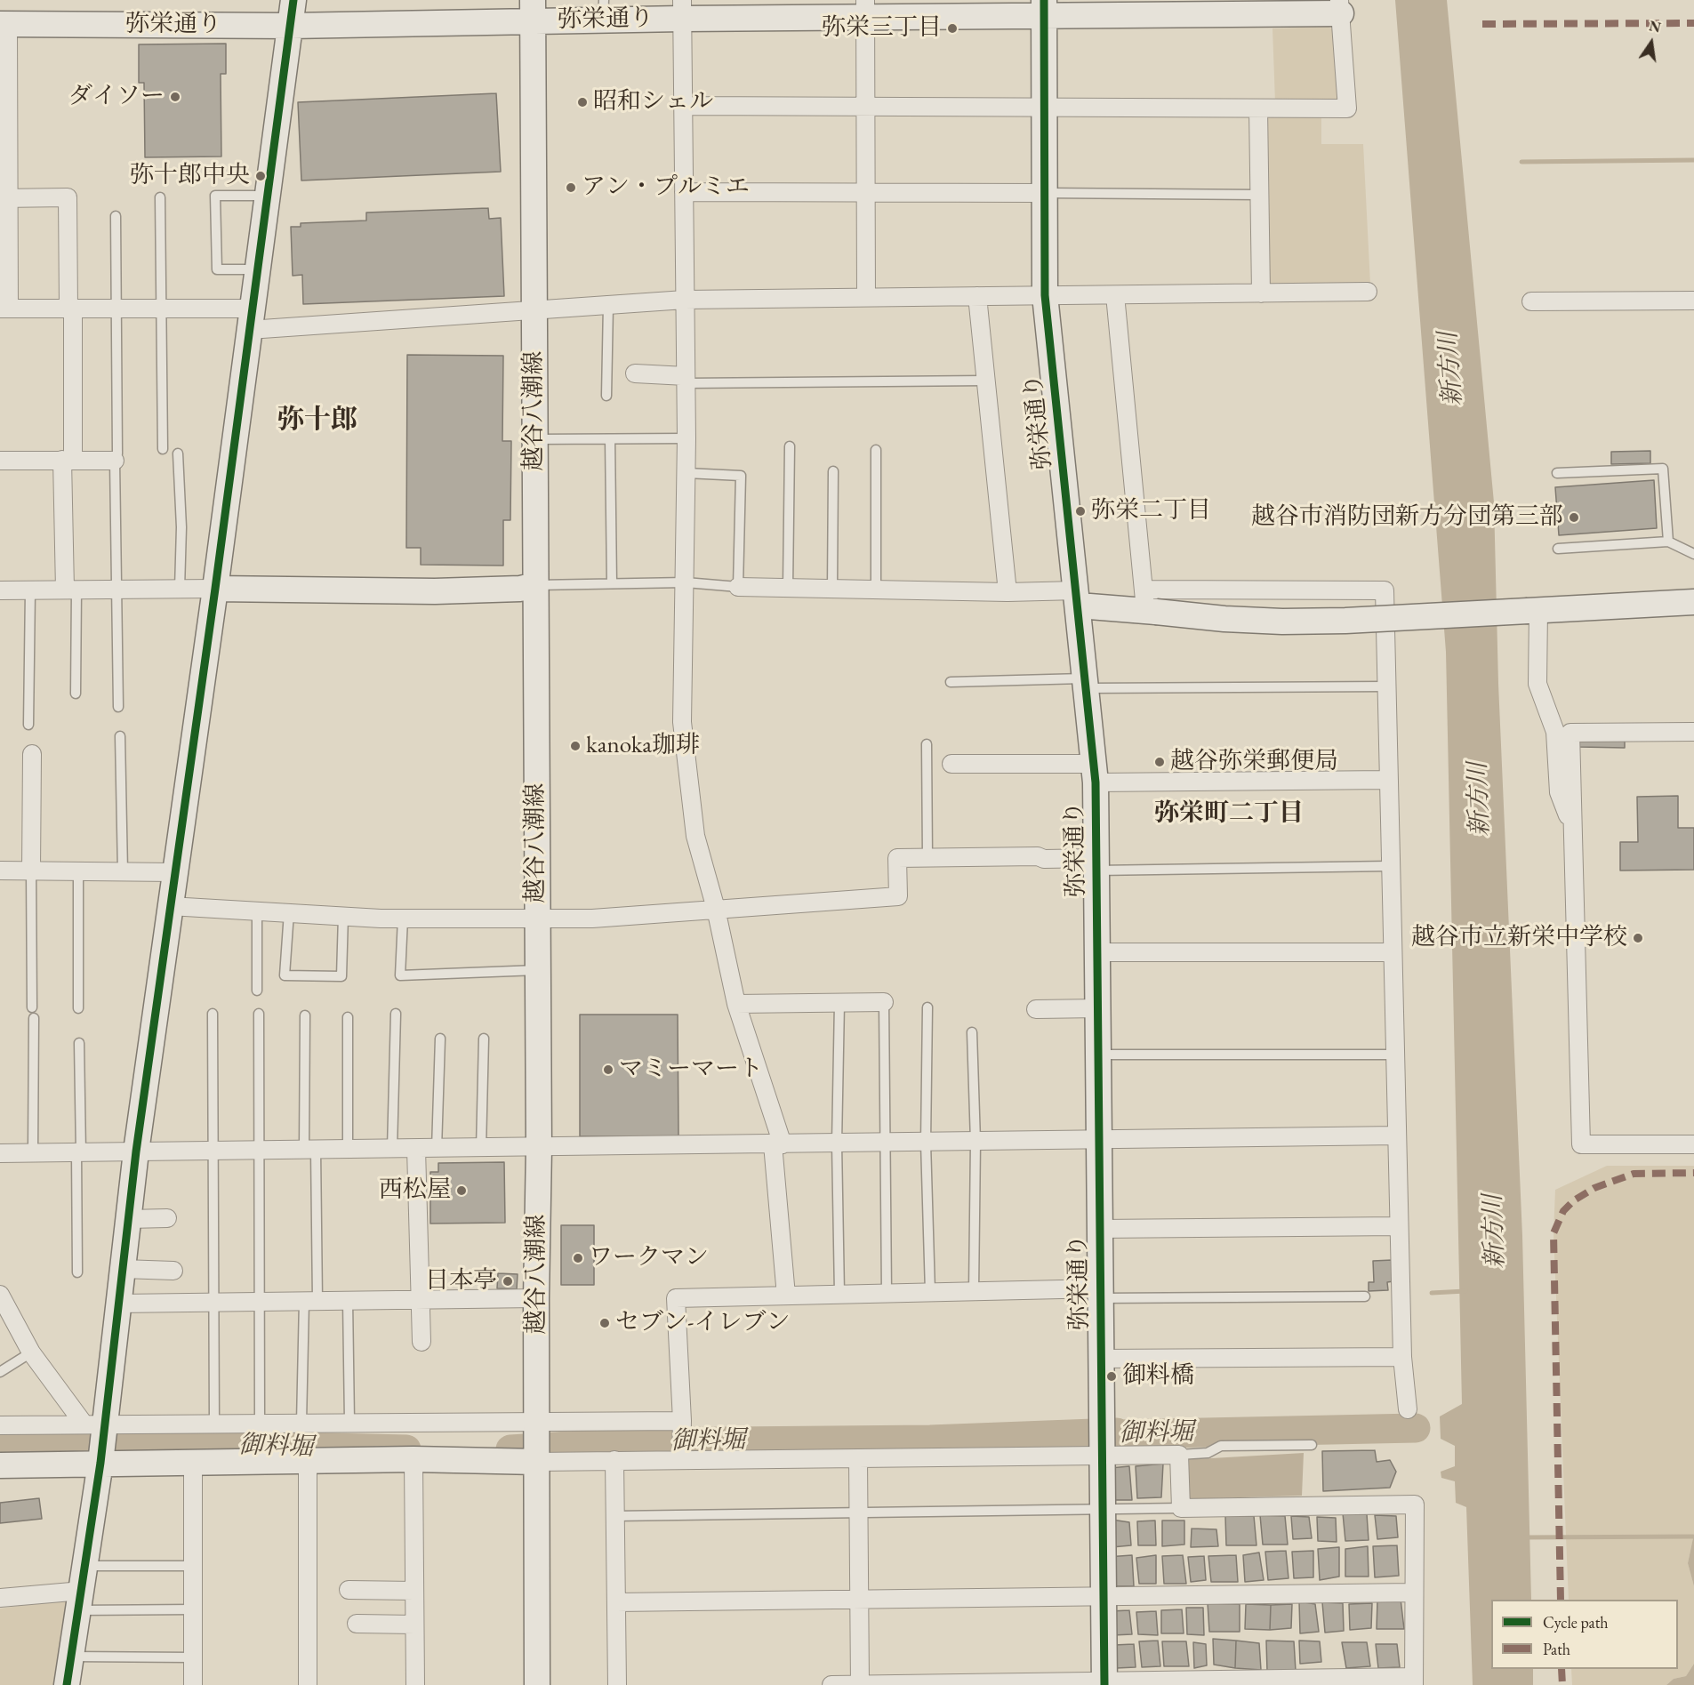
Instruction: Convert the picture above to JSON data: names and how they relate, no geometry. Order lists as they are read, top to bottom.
{
  "streets": {
    "street": ["弥栄通り", "越谷八潮線"]
  },
  "crossings": [
    ["弥栄通り", "越谷八潮線"]
  ],
  "districts": ["弥十郎", "弥栄町二丁目"],
  "water": ["新方川", "御料堀"],
  "places": [
    "弥栄三丁目",
    "ダイソー",
    "昭和シェル",
    "弥十郎中央",
    "アン・プルミエ",
    "弥栄二丁目",
    "越谷市消防団新方分団第三部",
    "kanoka珈琲",
    "越谷弥栄郵便局",
    "越谷市立新栄中学校",
    "マミーマート",
    "西松屋",
    "ワークマン",
    "日本亭",
    "セブン-イレブン",
    "御料橋"
  ],
  "legend": ["Cycle path", "Path"],
  "north": "top"
}
